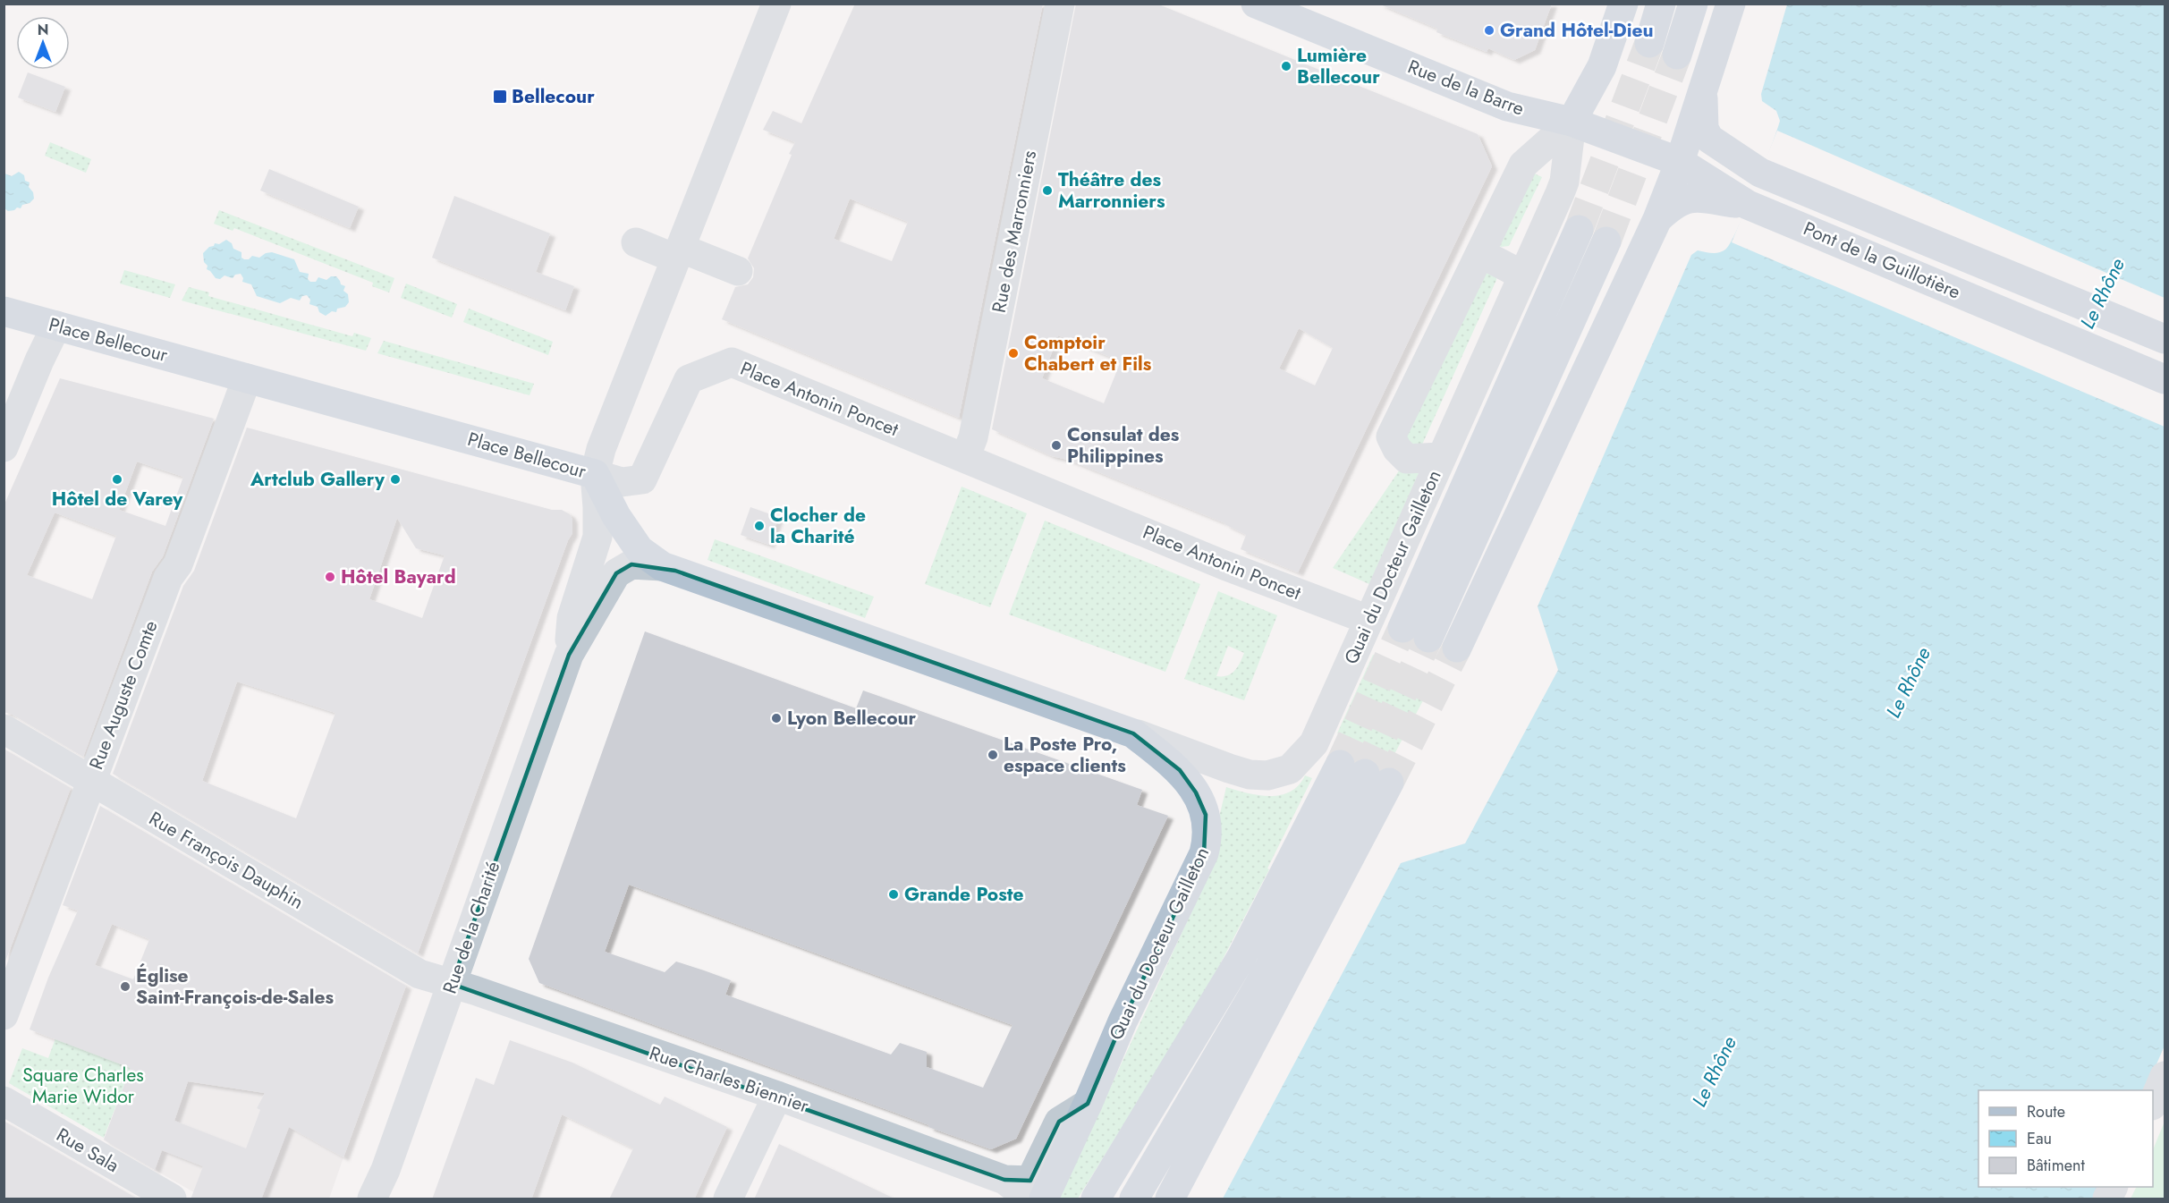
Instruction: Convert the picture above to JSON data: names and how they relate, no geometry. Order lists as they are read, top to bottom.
{
  "streets": {
    "main road": [
      "Rue de la Barre",
      "Pont de la Guillotière",
      "Place Bellecour",
      "Quai du Docteur Gailleton"
    ],
    "street": [
      "Rue des Marronniers",
      "Place Antonin Poncet",
      "Rue Auguste Comte",
      "Rue François Dauphin",
      "Rue de la Charité",
      "Rue Charles Biennier",
      "Rue Sala"
    ]
  },
  "crossings": [
    ["Rue de la Barre", "Pont de la Guillotière"],
    ["Rue de la Barre", "Quai du Docteur Gailleton"],
    ["Rue des Marronniers", "Place Antonin Poncet"],
    ["Place Bellecour", "Place Antonin Poncet"],
    ["Place Bellecour", "Rue Auguste Comte"],
    ["Place Bellecour", "Rue de la Charité"],
    ["Place Antonin Poncet", "Quai du Docteur Gailleton"],
    ["Place Antonin Poncet", "Rue de la Charité"],
    ["Quai du Docteur Gailleton", "Rue Charles Biennier"],
    ["Rue Auguste Comte", "Rue François Dauphin"],
    ["Rue François Dauphin", "Rue de la Charité"],
    ["Rue François Dauphin", "Rue Charles Biennier"],
    ["Rue de la Charité", "Rue Charles Biennier"]
  ],
  "water": ["Le Rhône"],
  "parks": ["Square Charles Marie Widor"],
  "places": {
    "other": [
      "Grand Hôtel-Dieu",
      "Lumière Bellecour",
      "Théâtre des Marronniers",
      "Comptoir Chabert et Fils",
      "Consulat des Philippines",
      "Hôtel de Varey",
      "Artclub Gallery",
      "Clocher de la Charité",
      "Hôtel Bayard",
      "Lyon Bellecour",
      "La Poste Pro, espace clients",
      "Grande Poste",
      "Église Saint-François-de-Sales"
    ],
    "transit": ["Bellecour"]
  },
  "legend": ["Route", "Eau", "Bâtiment"],
  "north": "top"
}
